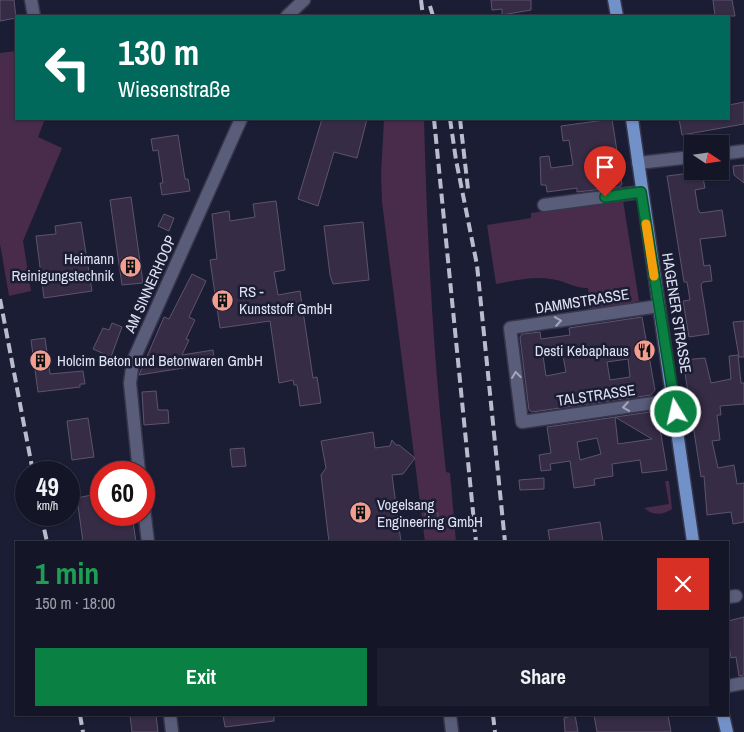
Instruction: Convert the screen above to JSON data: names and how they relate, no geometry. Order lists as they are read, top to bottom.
{
  "streets": {
    "main road": ["HAGENER STRASSE"],
    "street": ["AM SINNERHOOP", "DAMMSTRASSE", "TALSTRASSE"]
  },
  "crossings": [
    ["DAMMSTRASSE", "HAGENER STRASSE"],
    ["DAMMSTRASSE", "TALSTRASSE"],
    ["HAGENER STRASSE", "TALSTRASSE"]
  ],
  "one_way": ["TALSTRASSE"],
  "places": {
    "building": [
      "Heimann Reinigungstechnik",
      "RS - Kunststoff GmbH",
      "Holcim Beton und Betonwaren GmbH",
      "Vogelsang Engineering GmbH"
    ],
    "restaurant": ["Desti Kebaphaus"]
  },
  "north": "right",
  "page": {
    "turn": ["130 m", "Wiesenstraße"],
    "speed": "49 km/h",
    "limit": "60",
    "heading": ["1 min", "150 m · 18:00"],
    "buttons": ["Exit", "Share"]
  }
}
